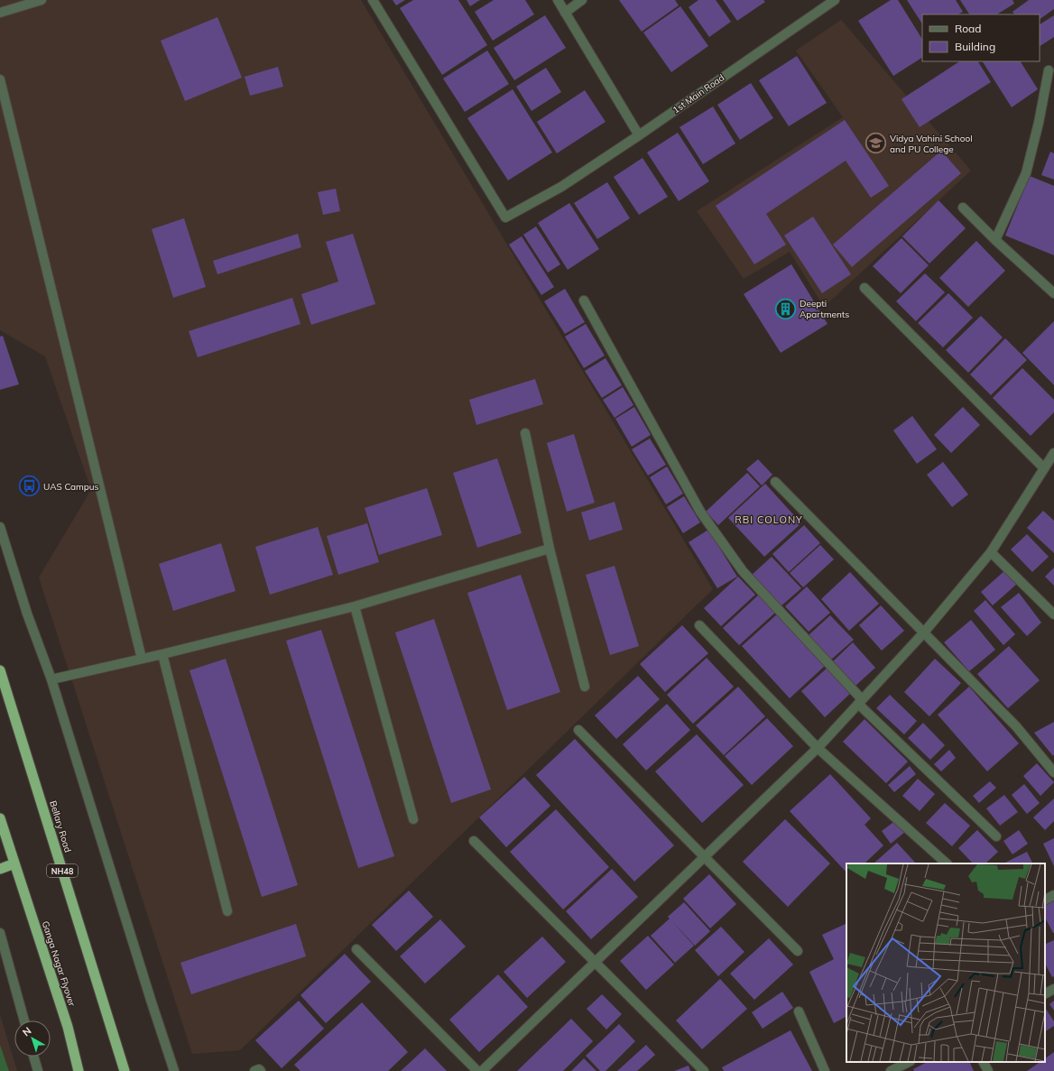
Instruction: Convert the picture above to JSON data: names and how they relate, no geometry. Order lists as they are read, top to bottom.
{
  "streets": {
    "highway": ["Bellary Road", "NH48", "Ganga Nagar Flyover"],
    "street": ["1st Main Road"]
  },
  "districts": ["RBI COLONY"],
  "places": {
    "school or university": ["Vidya Vahini School and PU College"],
    "building": ["Deepti Apartments"],
    "bus stop": ["UAS Campus"]
  },
  "legend": ["Road", "Building"],
  "north": "top left"
}
